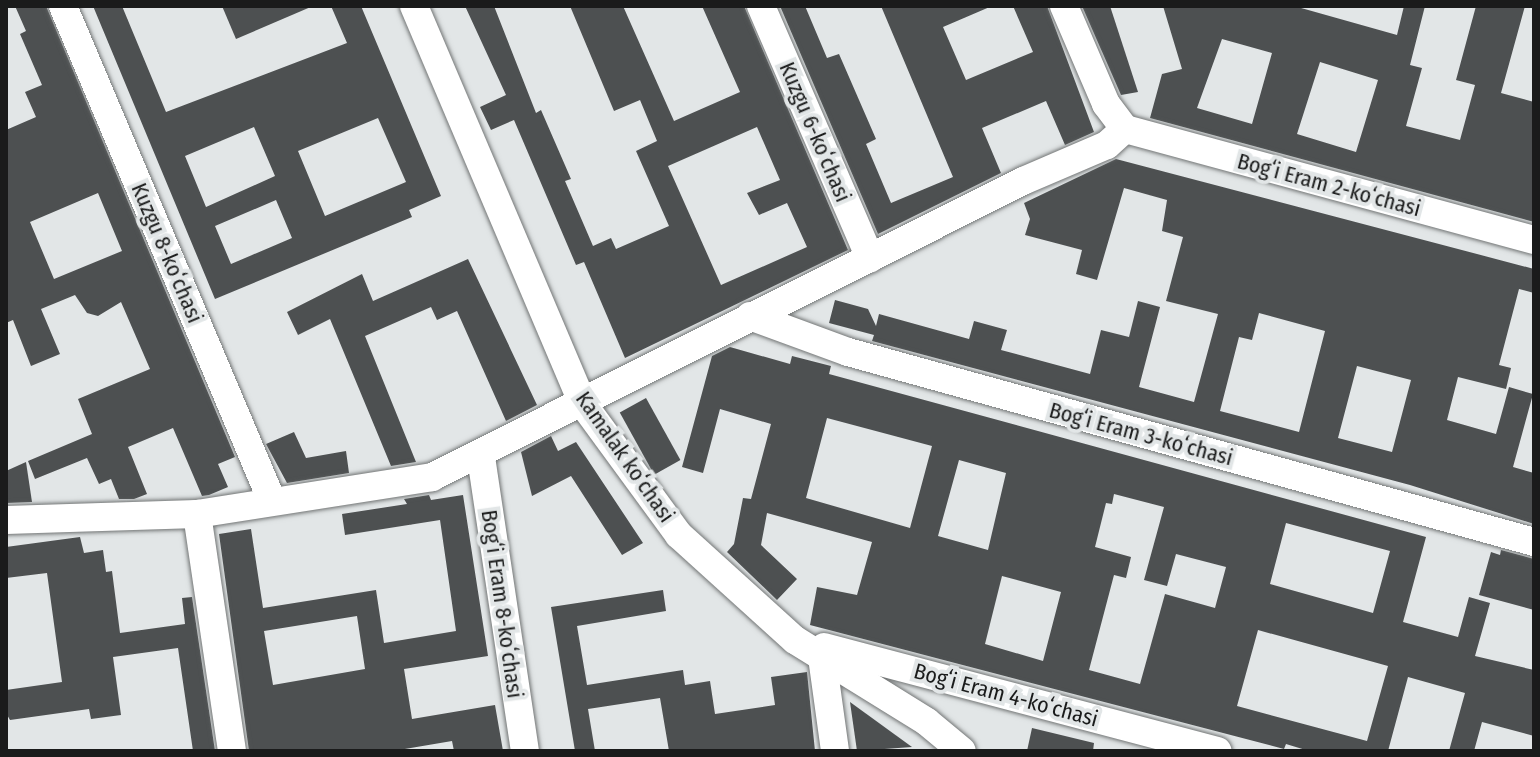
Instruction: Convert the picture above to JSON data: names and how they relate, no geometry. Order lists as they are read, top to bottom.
{
  "streets": {
    "street": [
      "Kuzgu 6-koʻchasi",
      "Bogʻi Eram 2-koʻchasi",
      "Kuzgu 8-koʻchasi",
      "Bogʻi Eram 3-koʻchasi",
      "Kamalak koʻchasi",
      "Bogʻi Eram 8-koʻchasi",
      "Bogʻi Eram 4-koʻchasi"
    ]
  },
  "crossings": [
    ["Kamalak koʻchasi", "Bogʻi Eram 4-koʻchasi"]
  ]
}
